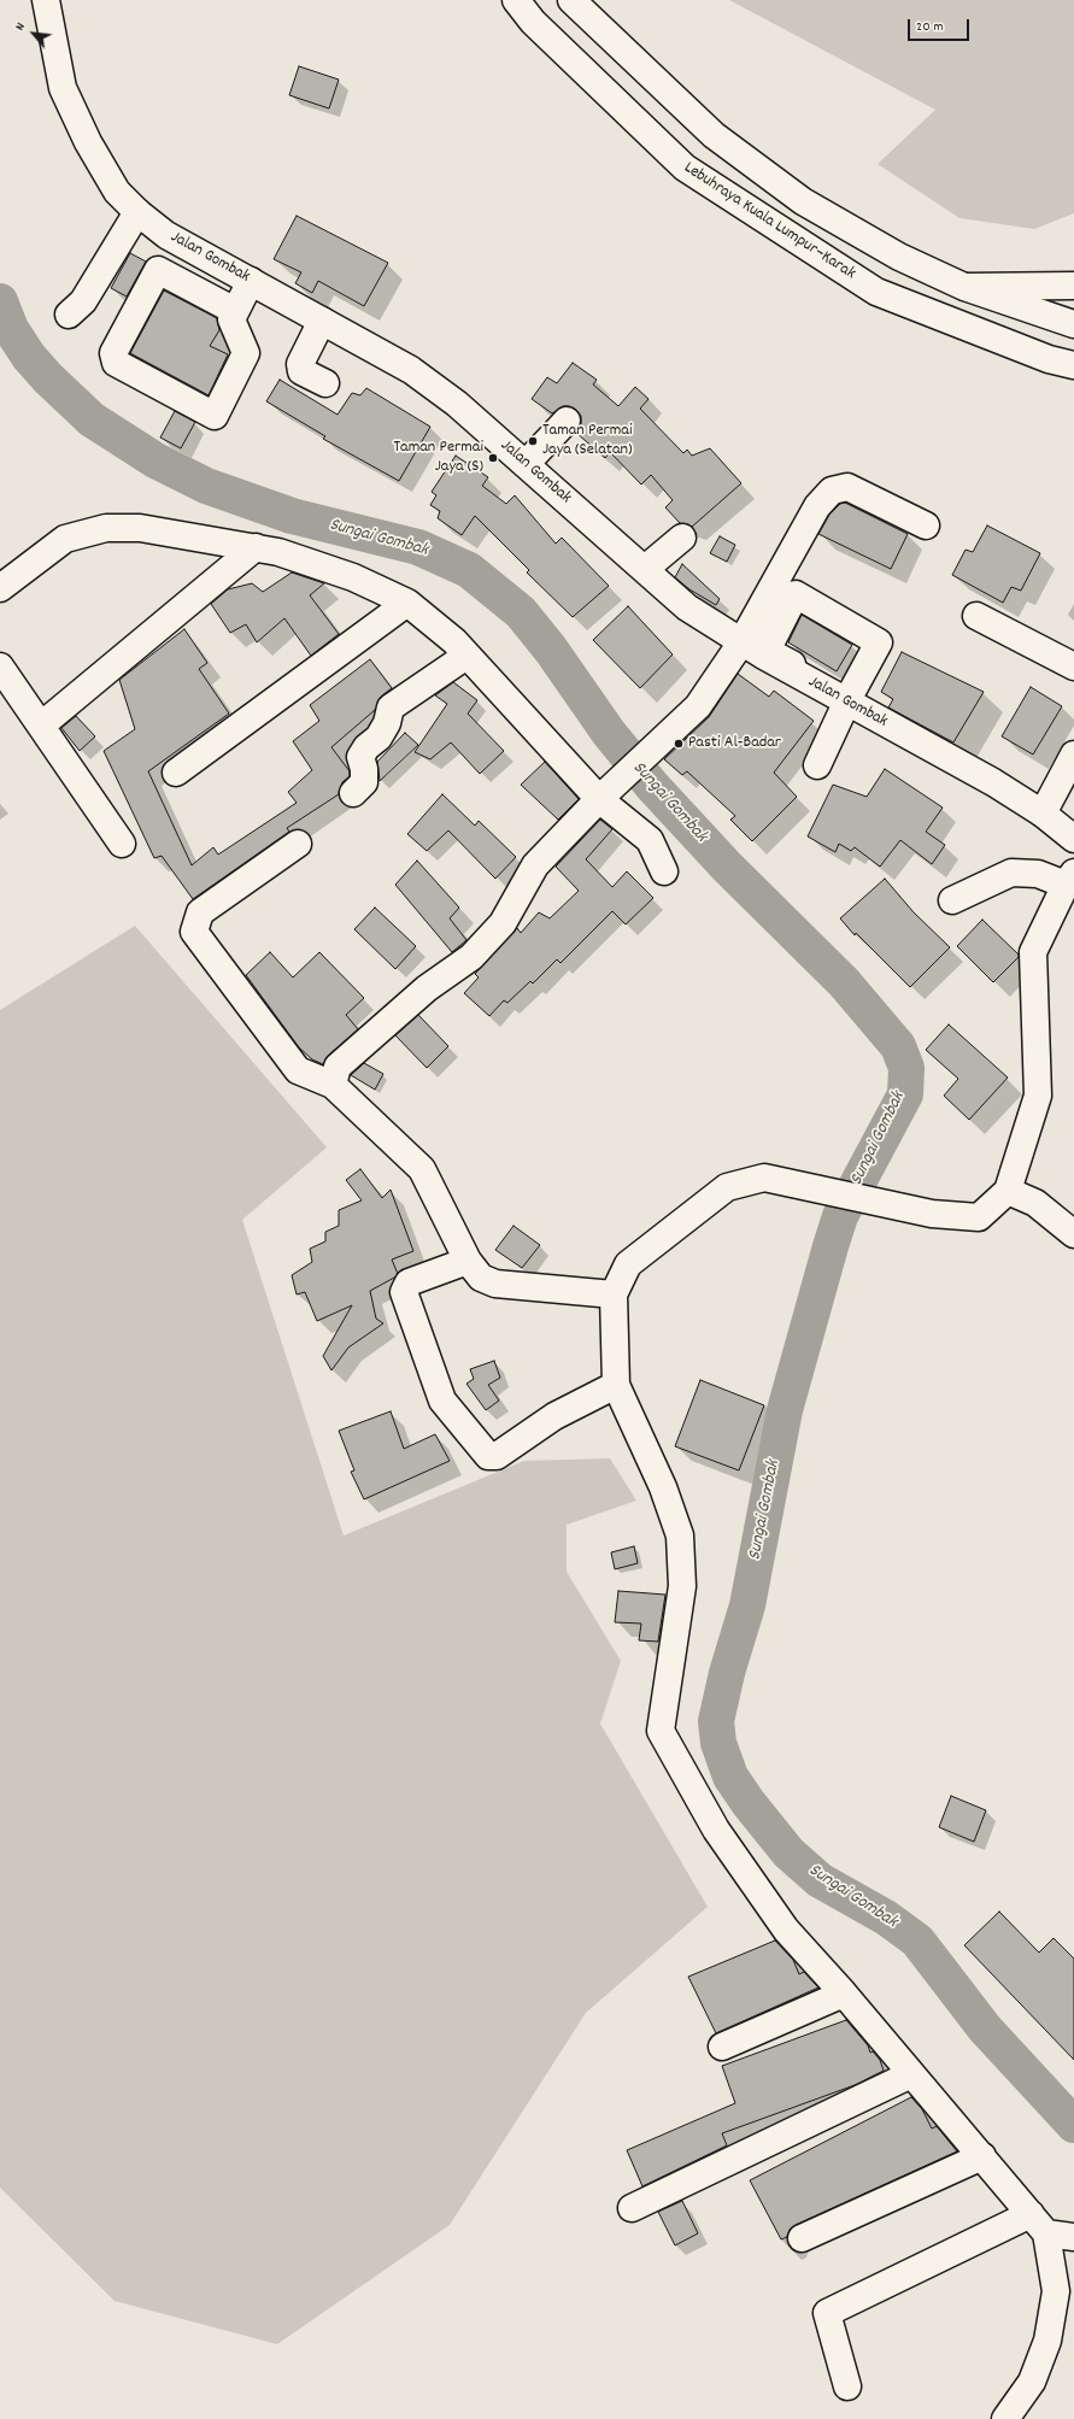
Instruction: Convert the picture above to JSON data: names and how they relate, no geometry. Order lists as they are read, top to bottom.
{
  "streets": {
    "main road": ["Lebuhraya Kuala Lumpur–Karak", "Jalan Gombak"]
  },
  "water": ["Sungai Gombak"],
  "places": ["Taman Permai Jaya (Selatan)", "Taman Permai Jaya (S)", "Pasti Al-Badar"],
  "scale_bar": "20 m",
  "north": "top left"
}
